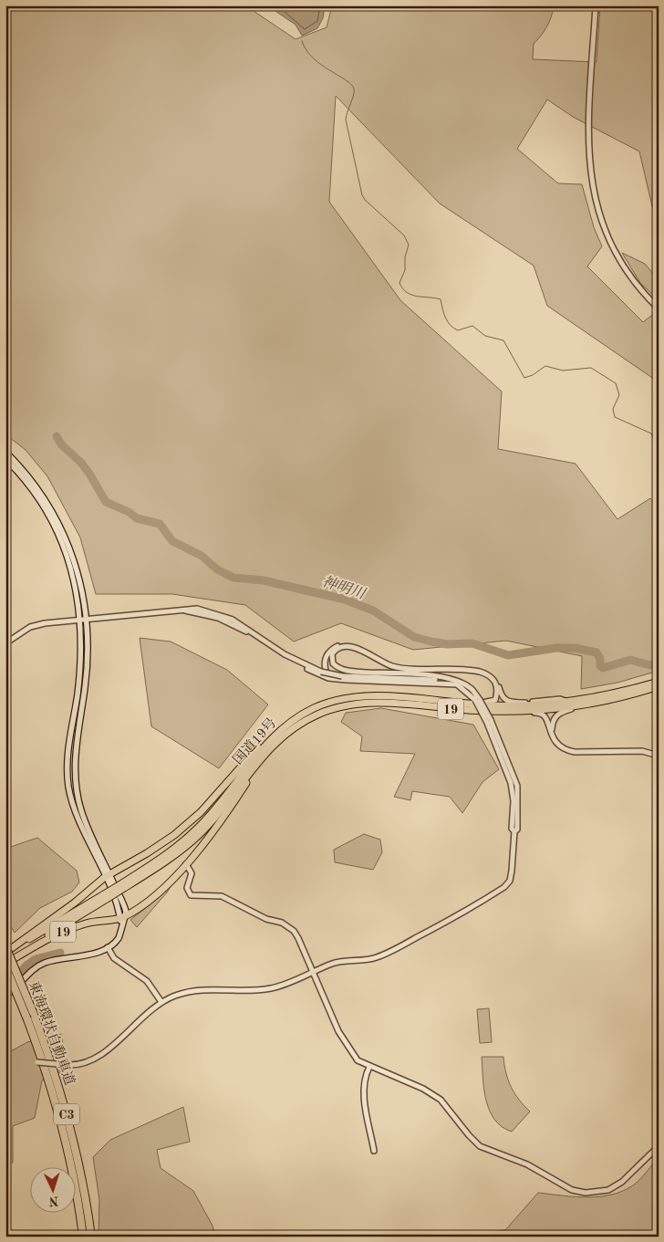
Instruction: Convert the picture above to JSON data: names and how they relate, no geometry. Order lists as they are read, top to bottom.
{
  "streets": {
    "highway": [
      "19",
      "国道19号",
      "東海環状自動車道",
      "C3"
    ]
  },
  "crossings": [
    ["19", "国道19号"],
    ["19", "東海環状自動車道"],
    ["国道19号", "東海環状自動車道"]
  ],
  "water": ["神明川"],
  "north": "bottom"
}
